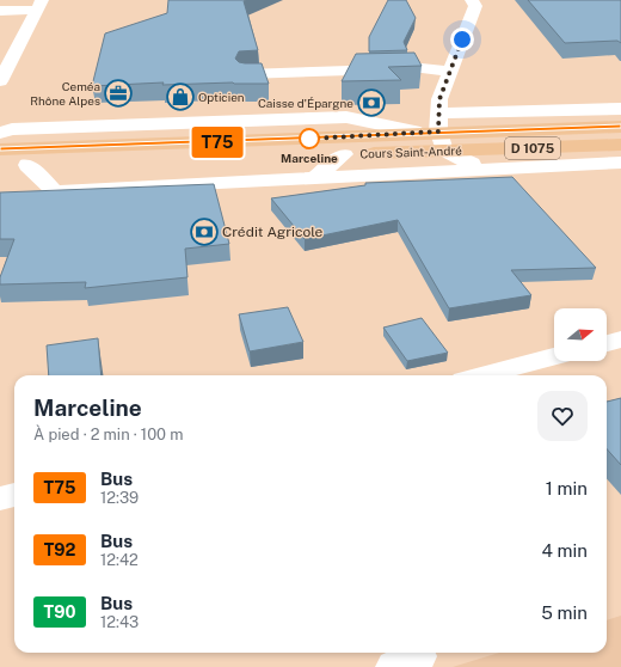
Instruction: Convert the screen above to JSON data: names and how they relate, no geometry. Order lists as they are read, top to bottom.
{
  "streets": {
    "main road": ["D 1075", "Cours Saint-André"]
  },
  "places": {
    "office": ["Ceméa Rhône Alpes"],
    "shop": ["Opticien"],
    "bank": ["Caisse d'Épargne", "Crédit Agricole"],
    "other": ["Marceline"]
  },
  "lines": ["bus line T75"],
  "north": "right",
  "page": {
    "on_map": "T75",
    "heading": ["Marceline", "À pied · 2 min · 100 m"],
    "list": [
      {
        "mark": "T75",
        "name": "Bus",
        "note": "12:39",
        "value": "1 min"
      },
      {
        "mark": "T92",
        "name": "Bus",
        "note": "12:42",
        "value": "4 min"
      },
      {
        "mark": "T90",
        "name": "Bus",
        "note": "12:43",
        "value": "5 min"
      }
    ]
  }
}
